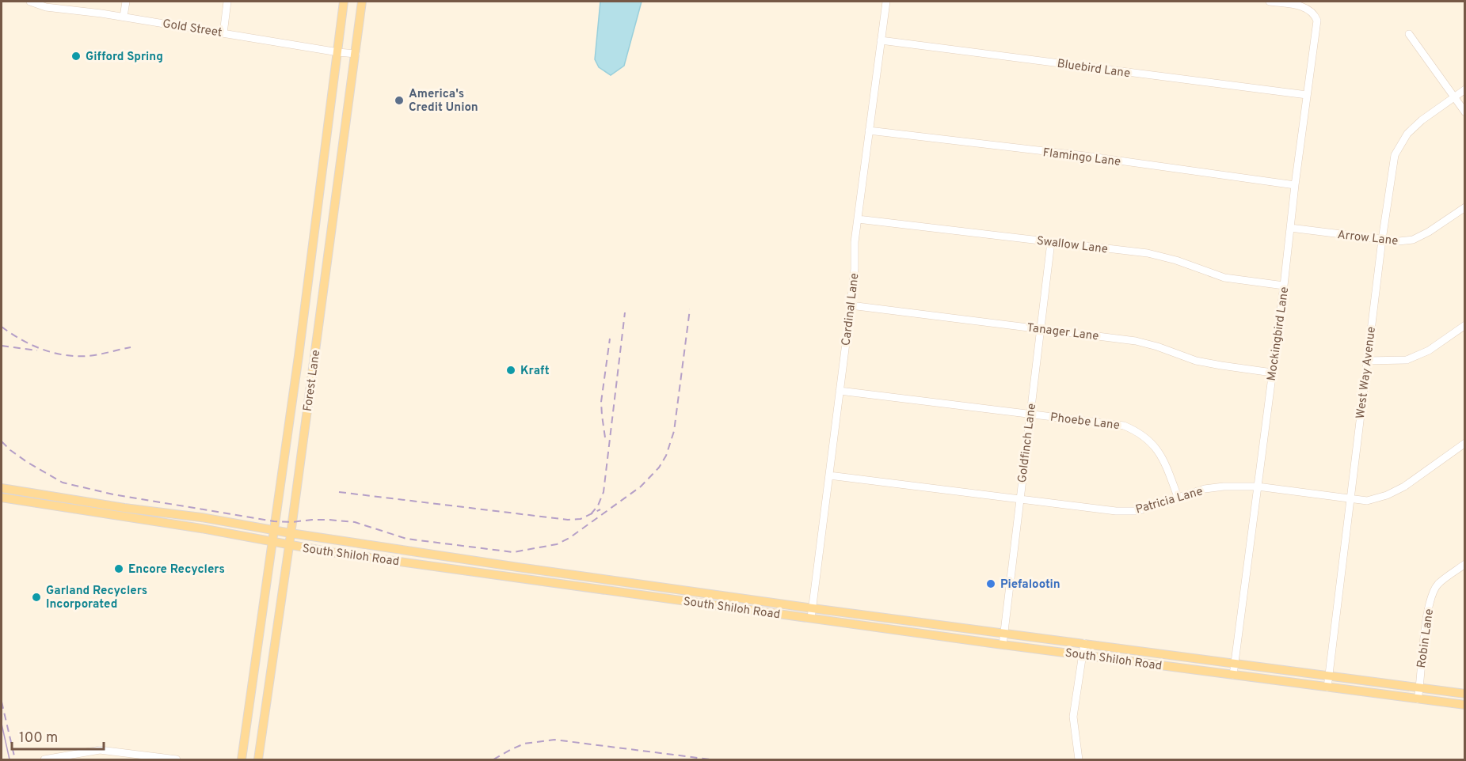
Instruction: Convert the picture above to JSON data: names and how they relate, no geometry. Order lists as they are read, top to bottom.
{
  "streets": {
    "main road": ["Forest Lane", "South Shiloh Road"],
    "street": [
      "Gold Street",
      "Bluebird Lane",
      "Flamingo Lane",
      "Arrow Lane",
      "Swallow Lane",
      "Cardinal Lane",
      "Tanager Lane",
      "Mockingbird Lane",
      "West Way Avenue",
      "Phoebe Lane",
      "Goldfinch Lane",
      "Patricia Lane",
      "Robin Lane"
    ]
  },
  "crossings": [
    ["Gold Street", "Forest Lane"],
    ["Bluebird Lane", "Cardinal Lane"],
    ["Bluebird Lane", "Mockingbird Lane"],
    ["Flamingo Lane", "Cardinal Lane"],
    ["Flamingo Lane", "Mockingbird Lane"],
    ["Arrow Lane", "Mockingbird Lane"],
    ["Arrow Lane", "West Way Avenue"],
    ["Swallow Lane", "Cardinal Lane"],
    ["Swallow Lane", "Mockingbird Lane"],
    ["Swallow Lane", "Goldfinch Lane"],
    ["Cardinal Lane", "Tanager Lane"],
    ["Cardinal Lane", "Phoebe Lane"],
    ["Cardinal Lane", "Patricia Lane"],
    ["Cardinal Lane", "South Shiloh Road"],
    ["Tanager Lane", "Mockingbird Lane"],
    ["Tanager Lane", "Goldfinch Lane"],
    ["Mockingbird Lane", "Patricia Lane"],
    ["Mockingbird Lane", "South Shiloh Road"],
    ["West Way Avenue", "Patricia Lane"],
    ["West Way Avenue", "South Shiloh Road"],
    ["Forest Lane", "South Shiloh Road"],
    ["Phoebe Lane", "Goldfinch Lane"],
    ["Phoebe Lane", "Patricia Lane"],
    ["Goldfinch Lane", "Patricia Lane"],
    ["Goldfinch Lane", "South Shiloh Road"],
    ["South Shiloh Road", "Robin Lane"]
  ],
  "places": [
    "Gifford Spring",
    "America's Credit Union",
    "Kraft",
    "Encore Recyclers",
    "Piefalootin",
    "Garland Recyclers Incorporated"
  ],
  "scale_bar": "100 m"
}
